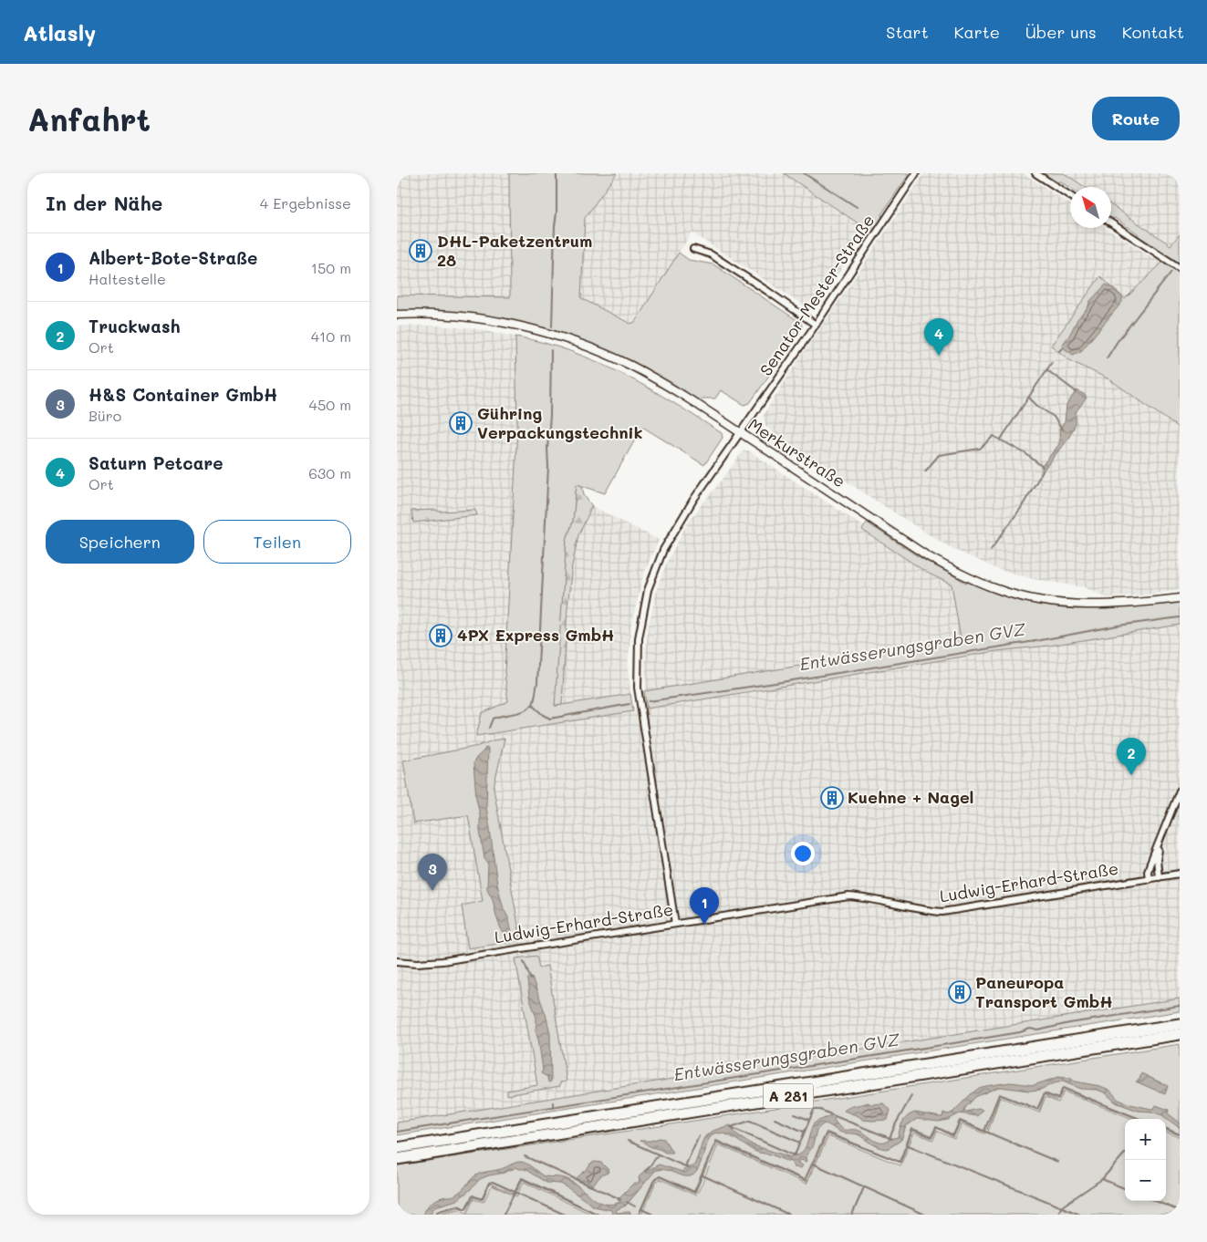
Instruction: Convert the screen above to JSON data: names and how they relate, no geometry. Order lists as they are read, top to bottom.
{
  "streets": {
    "highway": ["A 281"],
    "street": ["Senator-Mester-Straße", "Merkurstraße", "Ludwig-Erhard-Straße"]
  },
  "crossings": [
    ["Senator-Mester-Straße", "Merkurstraße"],
    ["Senator-Mester-Straße", "Ludwig-Erhard-Straße"]
  ],
  "water": ["Entwässerungsgraben GVZ"],
  "places": {
    "building": [
      "DHL-Paketzentrum 28",
      "Gühring Verpackungstechnik",
      "4PX Express GmbH",
      "Kuehne + Nagel",
      "Paneuropa Transport GmbH"
    ]
  },
  "north": "top left",
  "page": {
    "header": "Atlasly",
    "nav": [
      "Start",
      "Karte",
      "Über uns",
      "Kontakt"
    ],
    "buttons": [
      "Route",
      ["Speichern", "Teilen"]
    ],
    "title": "Anfahrt",
    "heading": ["In der Nähe", "4 Ergebnisse"],
    "list": [
      {
        "mark": "1",
        "name": "Albert-Bote-Straße",
        "note": "Haltestelle",
        "value": "150 m"
      },
      {
        "mark": "2",
        "name": "Truckwash",
        "note": "Ort",
        "value": "410 m"
      },
      {
        "mark": "3",
        "name": "H&S Container GmbH",
        "note": "Büro",
        "value": "450 m"
      },
      {
        "mark": "4",
        "name": "Saturn Petcare",
        "note": "Ort",
        "value": "630 m"
      }
    ],
    "pins": [
      "4",
      "2",
      "3",
      "1"
    ],
    "map_buttons": ["+", "−"]
  }
}
